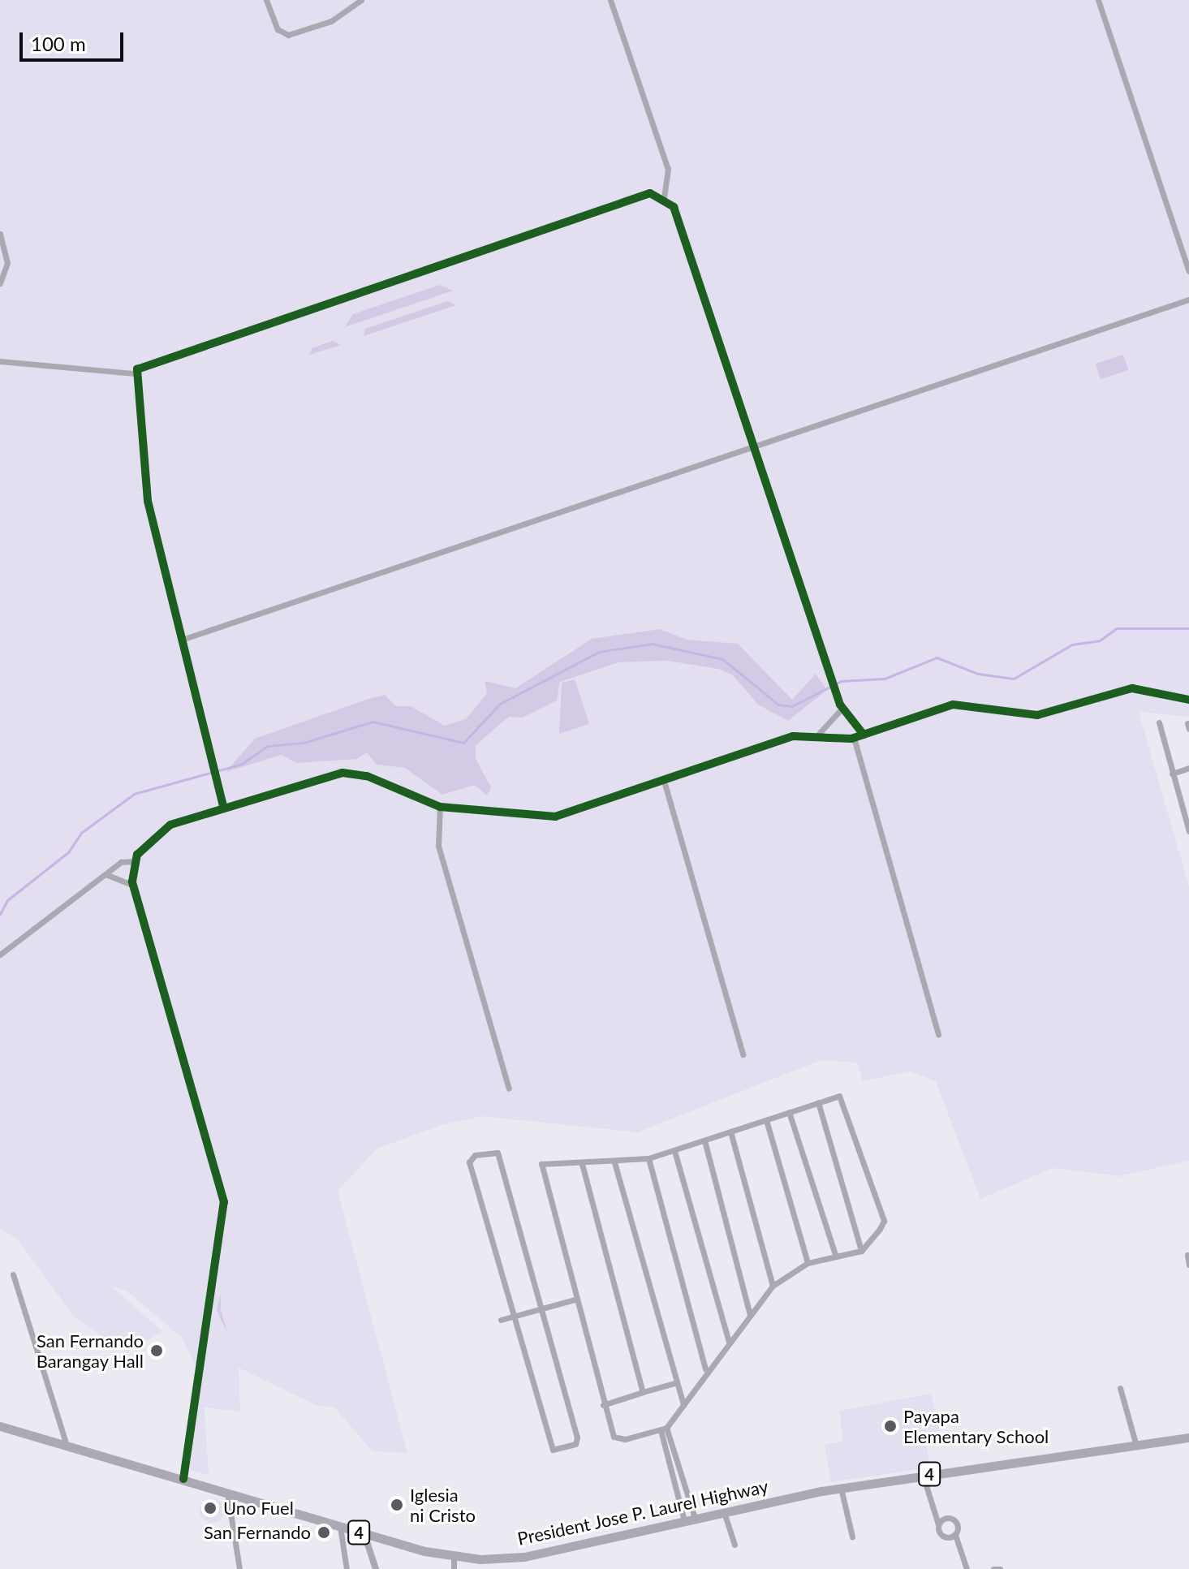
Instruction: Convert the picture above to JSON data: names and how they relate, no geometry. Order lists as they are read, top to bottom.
{
  "streets": {
    "highway": ["4", "President Jose P. Laurel Highway"]
  },
  "places": [
    "San Fernando Barangay Hall",
    "Payapa Elementary School",
    "Iglesia ni Cristo",
    "Uno Fuel",
    "San Fernando"
  ],
  "scale_bar": "100 m"
}
